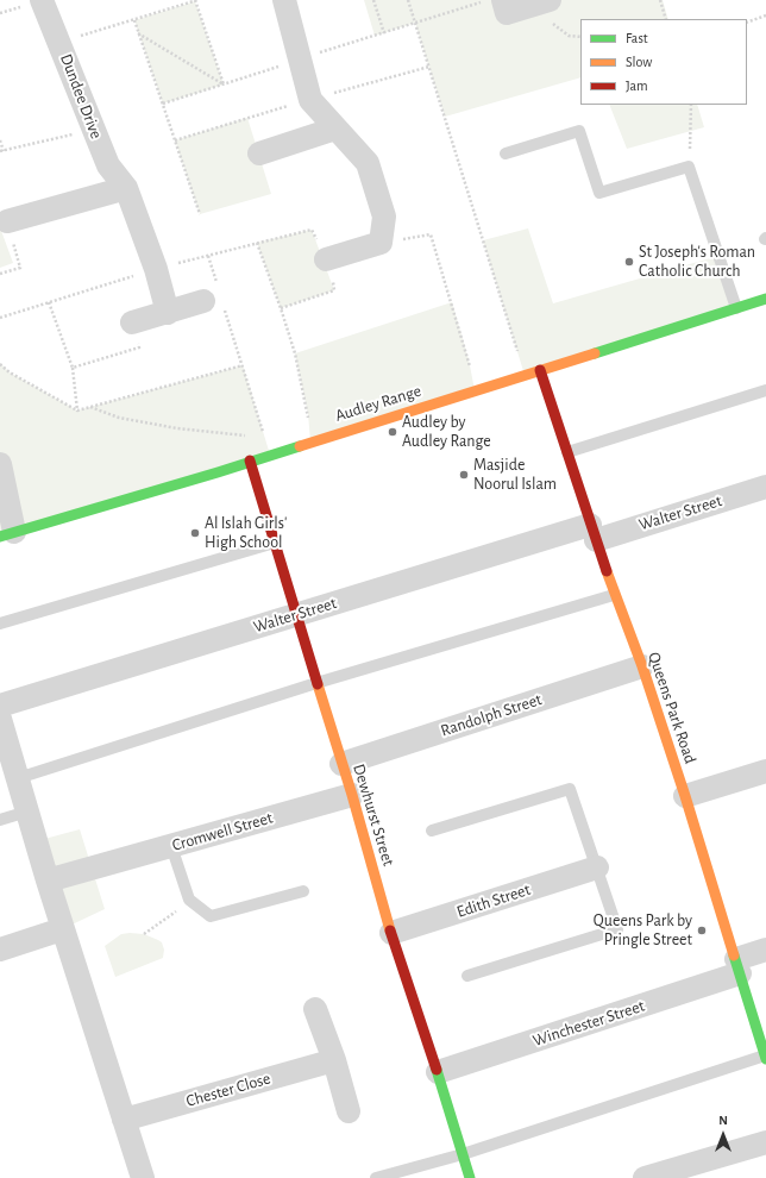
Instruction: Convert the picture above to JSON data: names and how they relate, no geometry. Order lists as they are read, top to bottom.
{
  "streets": {
    "street": [
      "Dundee Drive",
      "Audley Range",
      "Walter Street",
      "Queens Park Road",
      "Randolph Street",
      "Dewhurst Street",
      "Cromwell Street",
      "Edith Street",
      "Winchester Street",
      "Chester Close"
    ]
  },
  "crossings": [
    ["Audley Range", "Queens Park Road"],
    ["Audley Range", "Dewhurst Street"],
    ["Walter Street", "Queens Park Road"],
    ["Walter Street", "Dewhurst Street"],
    ["Queens Park Road", "Randolph Street"],
    ["Queens Park Road", "Winchester Street"],
    ["Randolph Street", "Dewhurst Street"],
    ["Dewhurst Street", "Cromwell Street"],
    ["Dewhurst Street", "Edith Street"],
    ["Dewhurst Street", "Winchester Street"]
  ],
  "places": [
    "St Joseph's Roman Catholic Church",
    "Audley by Audley Range",
    "Masjide Noorul Islam",
    "Al Islah Girls' High School",
    "Queens Park by Pringle Street"
  ],
  "legend": ["Fast", "Slow", "Jam"],
  "north": "top"
}
